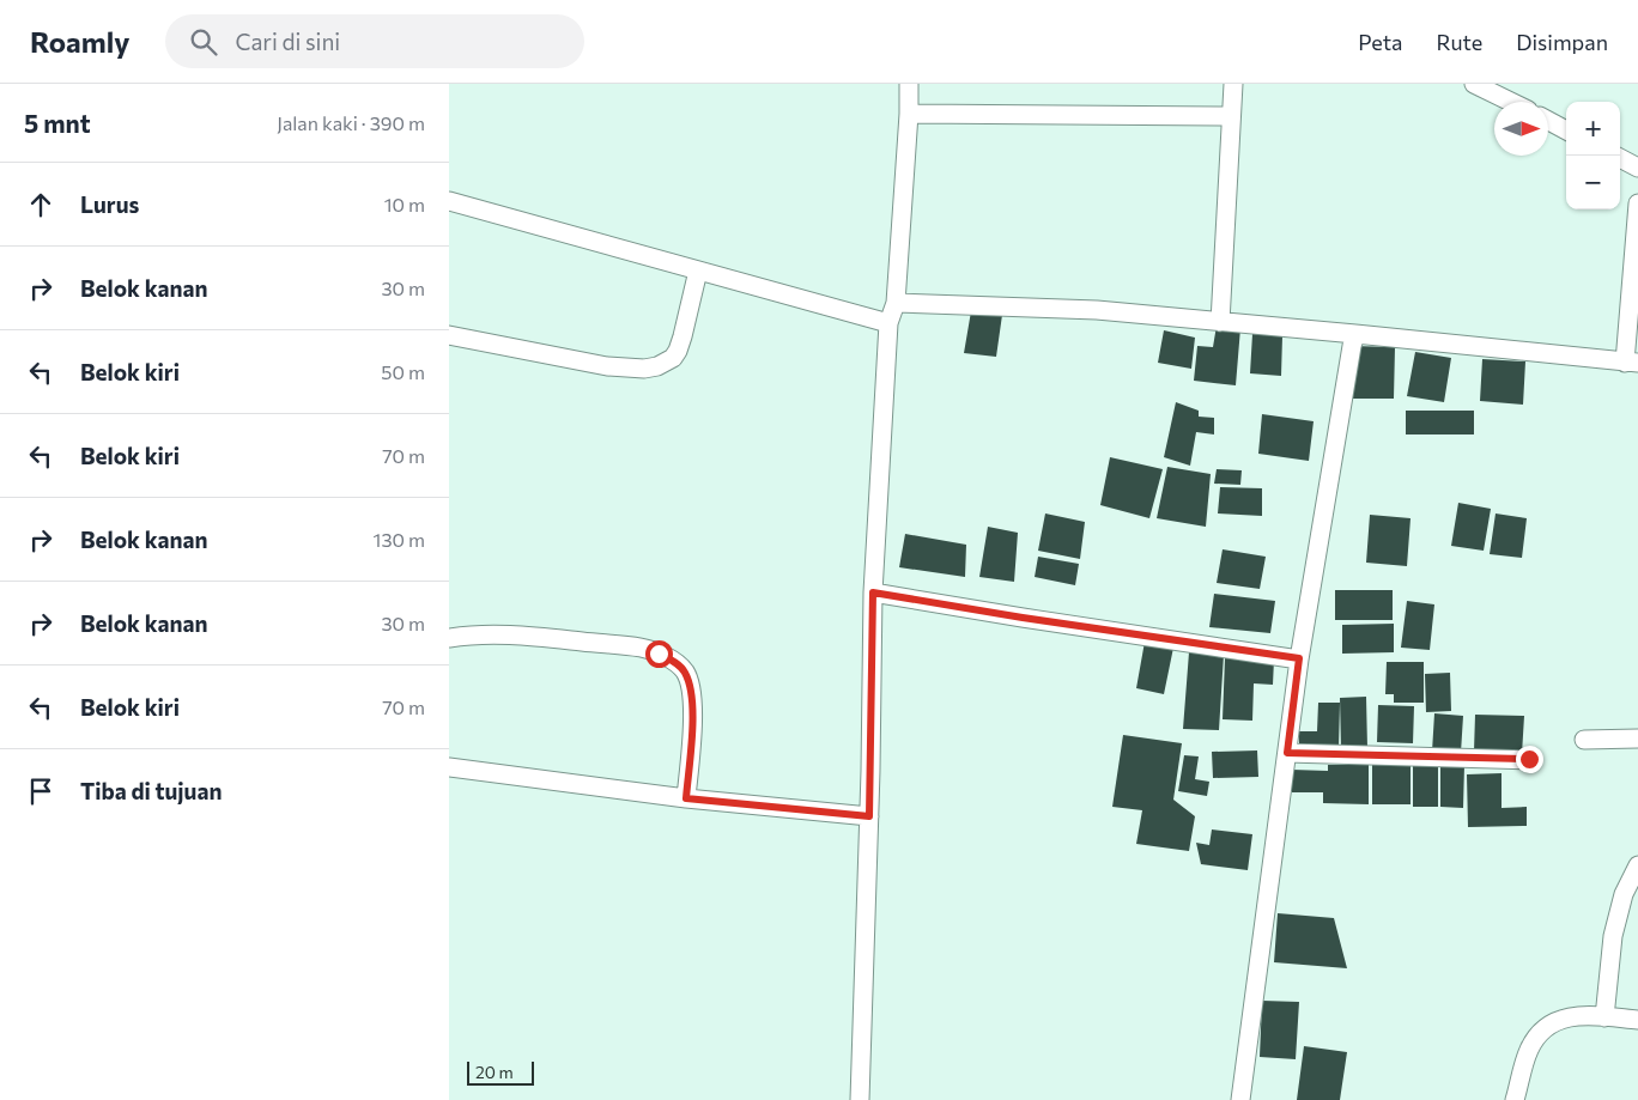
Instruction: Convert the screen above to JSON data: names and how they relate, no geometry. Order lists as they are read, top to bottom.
{
  "scale_bar": "20 m",
  "north": "right",
  "page": {
    "header": "Roamly",
    "search": "Cari di sini",
    "nav": ["Peta", "Rute", "Disimpan"],
    "heading": ["5 mnt", "Jalan kaki · 390 m"],
    "map_buttons": ["+", "−"],
    "list": [
      ["Lurus", "10 m"],
      ["Belok kanan", "30 m"],
      ["Belok kiri", "50 m"],
      ["Belok kiri", "70 m"],
      ["Belok kanan", "130 m"],
      ["Belok kanan", "30 m"],
      ["Belok kiri", "70 m"],
      "Tiba di tujuan"
    ],
    "scale": "20 m"
  }
}
